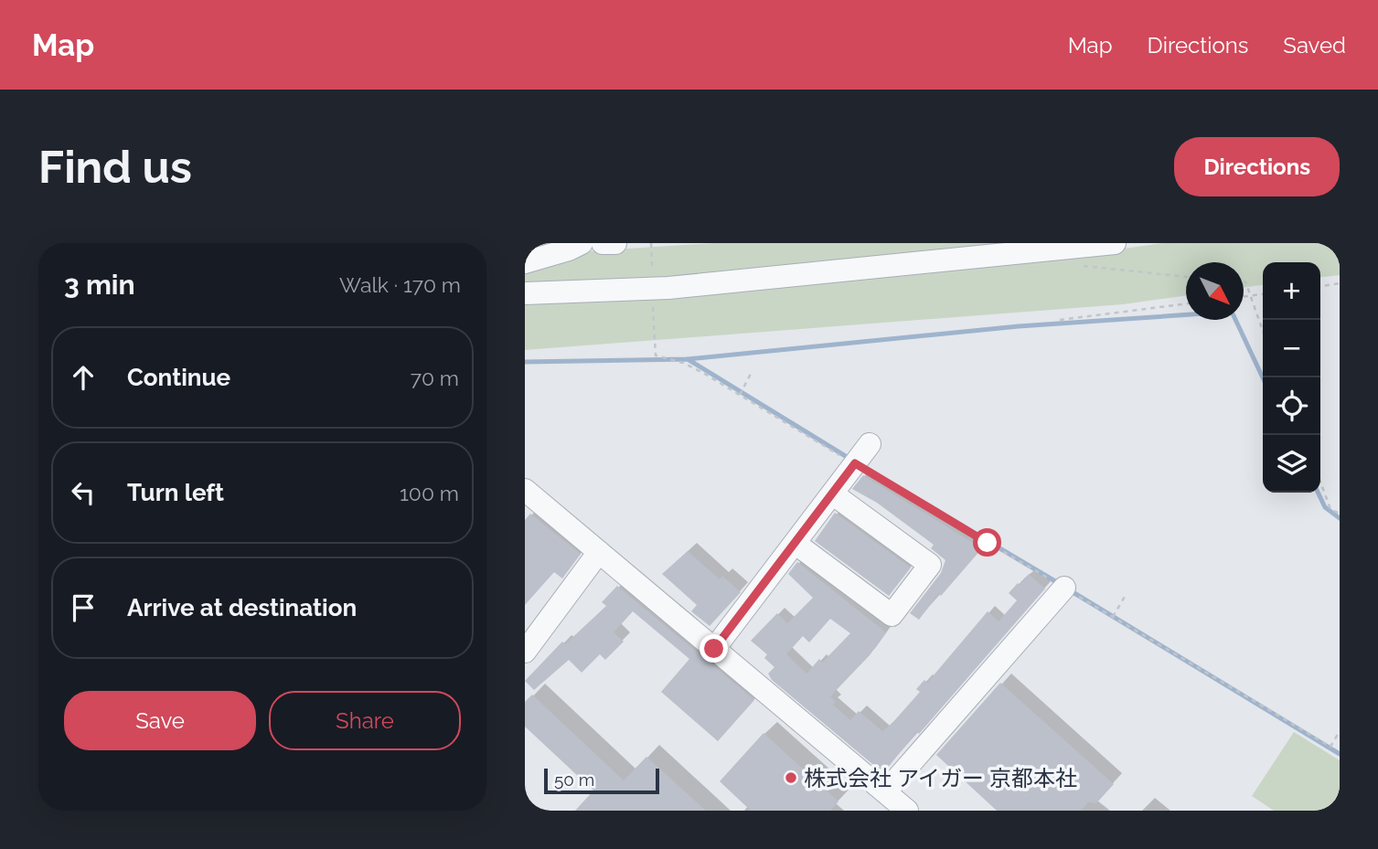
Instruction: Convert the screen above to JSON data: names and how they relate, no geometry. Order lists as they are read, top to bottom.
{
  "places": ["株式会社 アイガー 京都本社"],
  "scale_bar": "50 m",
  "north": "bottom right",
  "page": {
    "header": "Map",
    "nav": ["Map", "Directions", "Saved"],
    "buttons": [
      "Directions",
      ["Save", "Share"]
    ],
    "title": "Find us",
    "heading": ["3 min", "Walk · 170 m"],
    "map_buttons": ["+", "−"],
    "list": [
      ["Continue", "70 m"],
      ["Turn left", "100 m"],
      "Arrive at destination"
    ],
    "scale": "50 m"
  }
}
